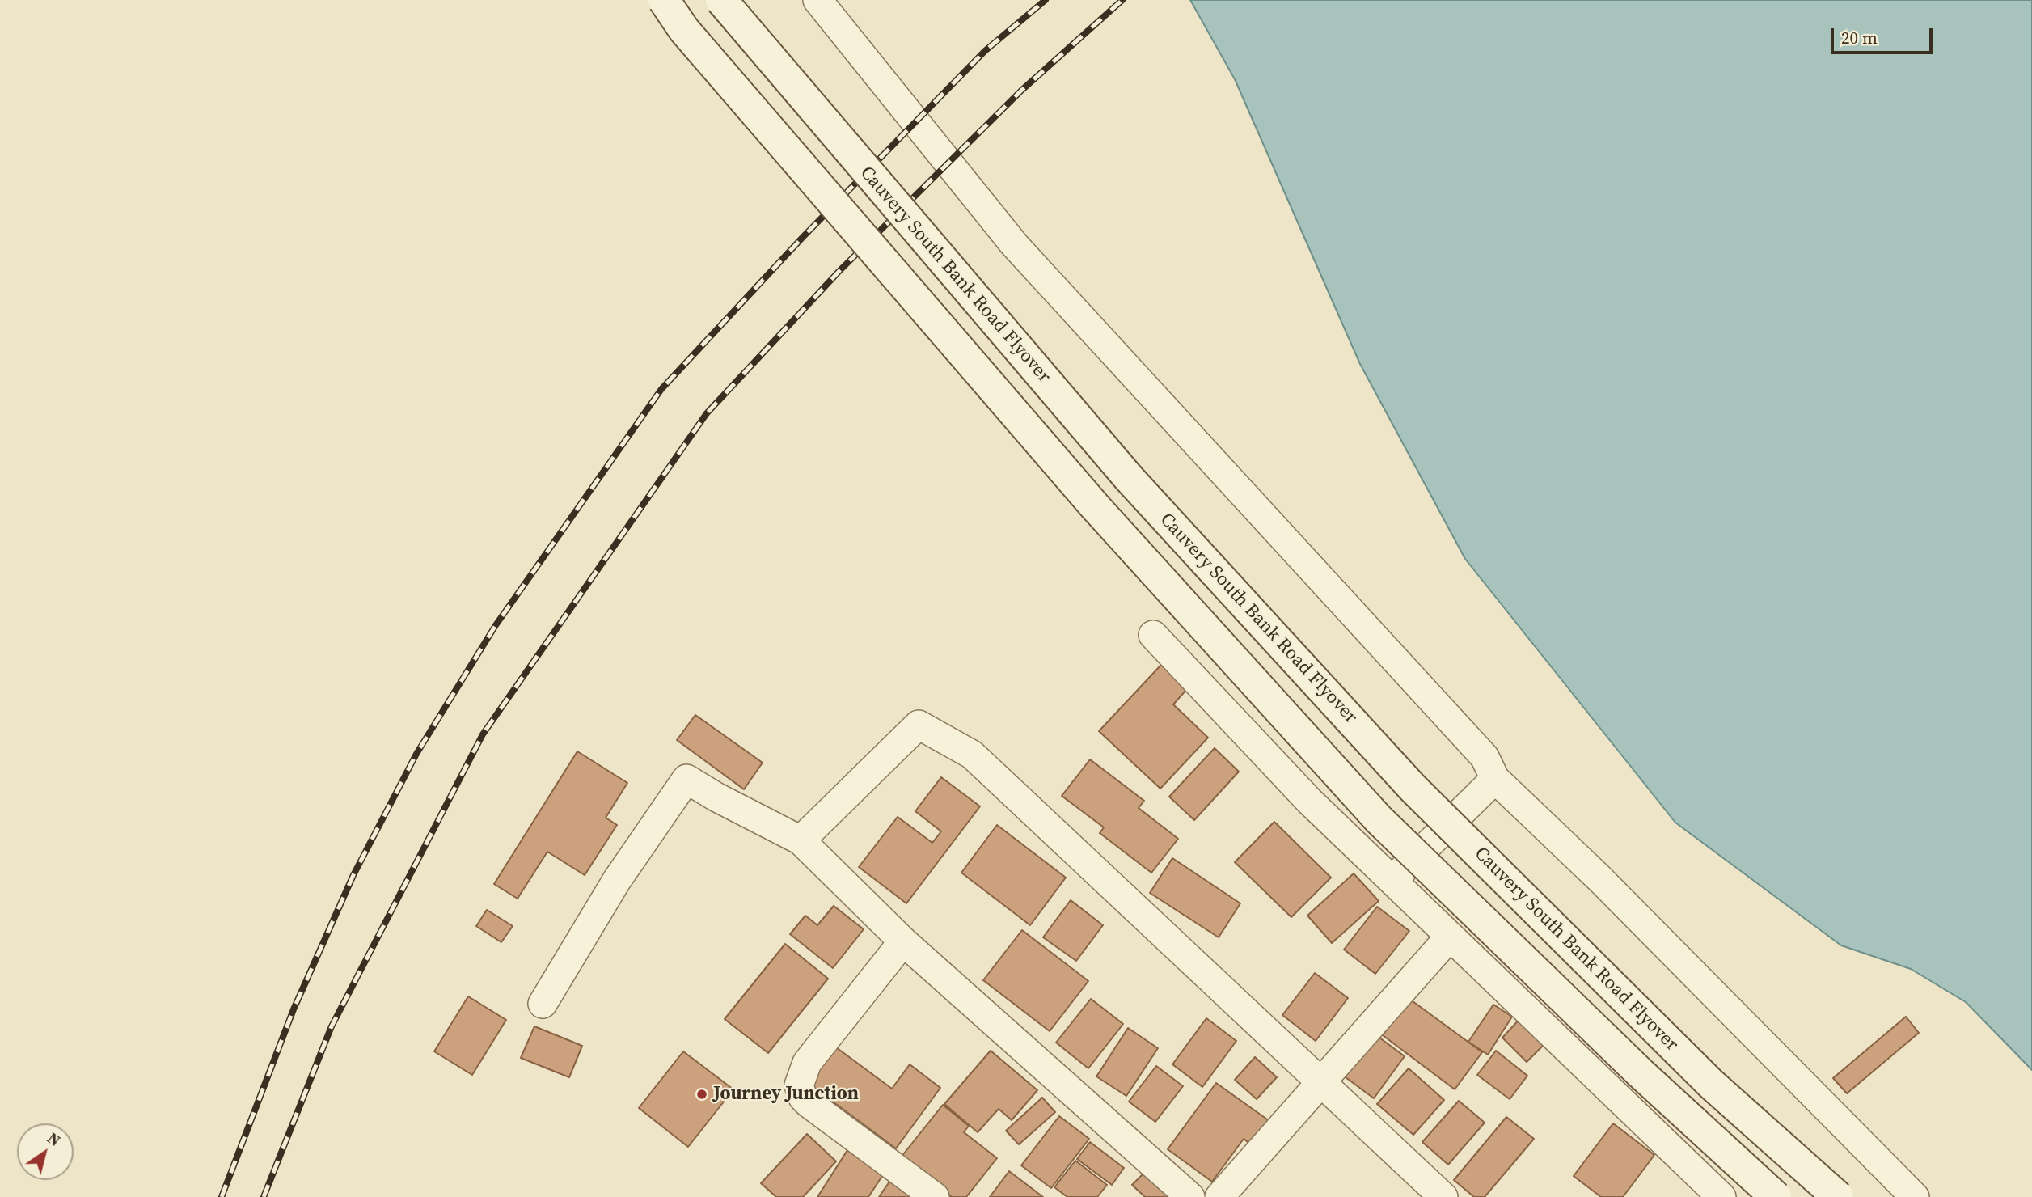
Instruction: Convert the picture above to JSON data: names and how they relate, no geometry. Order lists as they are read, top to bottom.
{
  "streets": {
    "main road": ["Cauvery South Bank Road Flyover"]
  },
  "places": ["Journey Junction"],
  "scale_bar": "20 m",
  "north": "top right"
}
